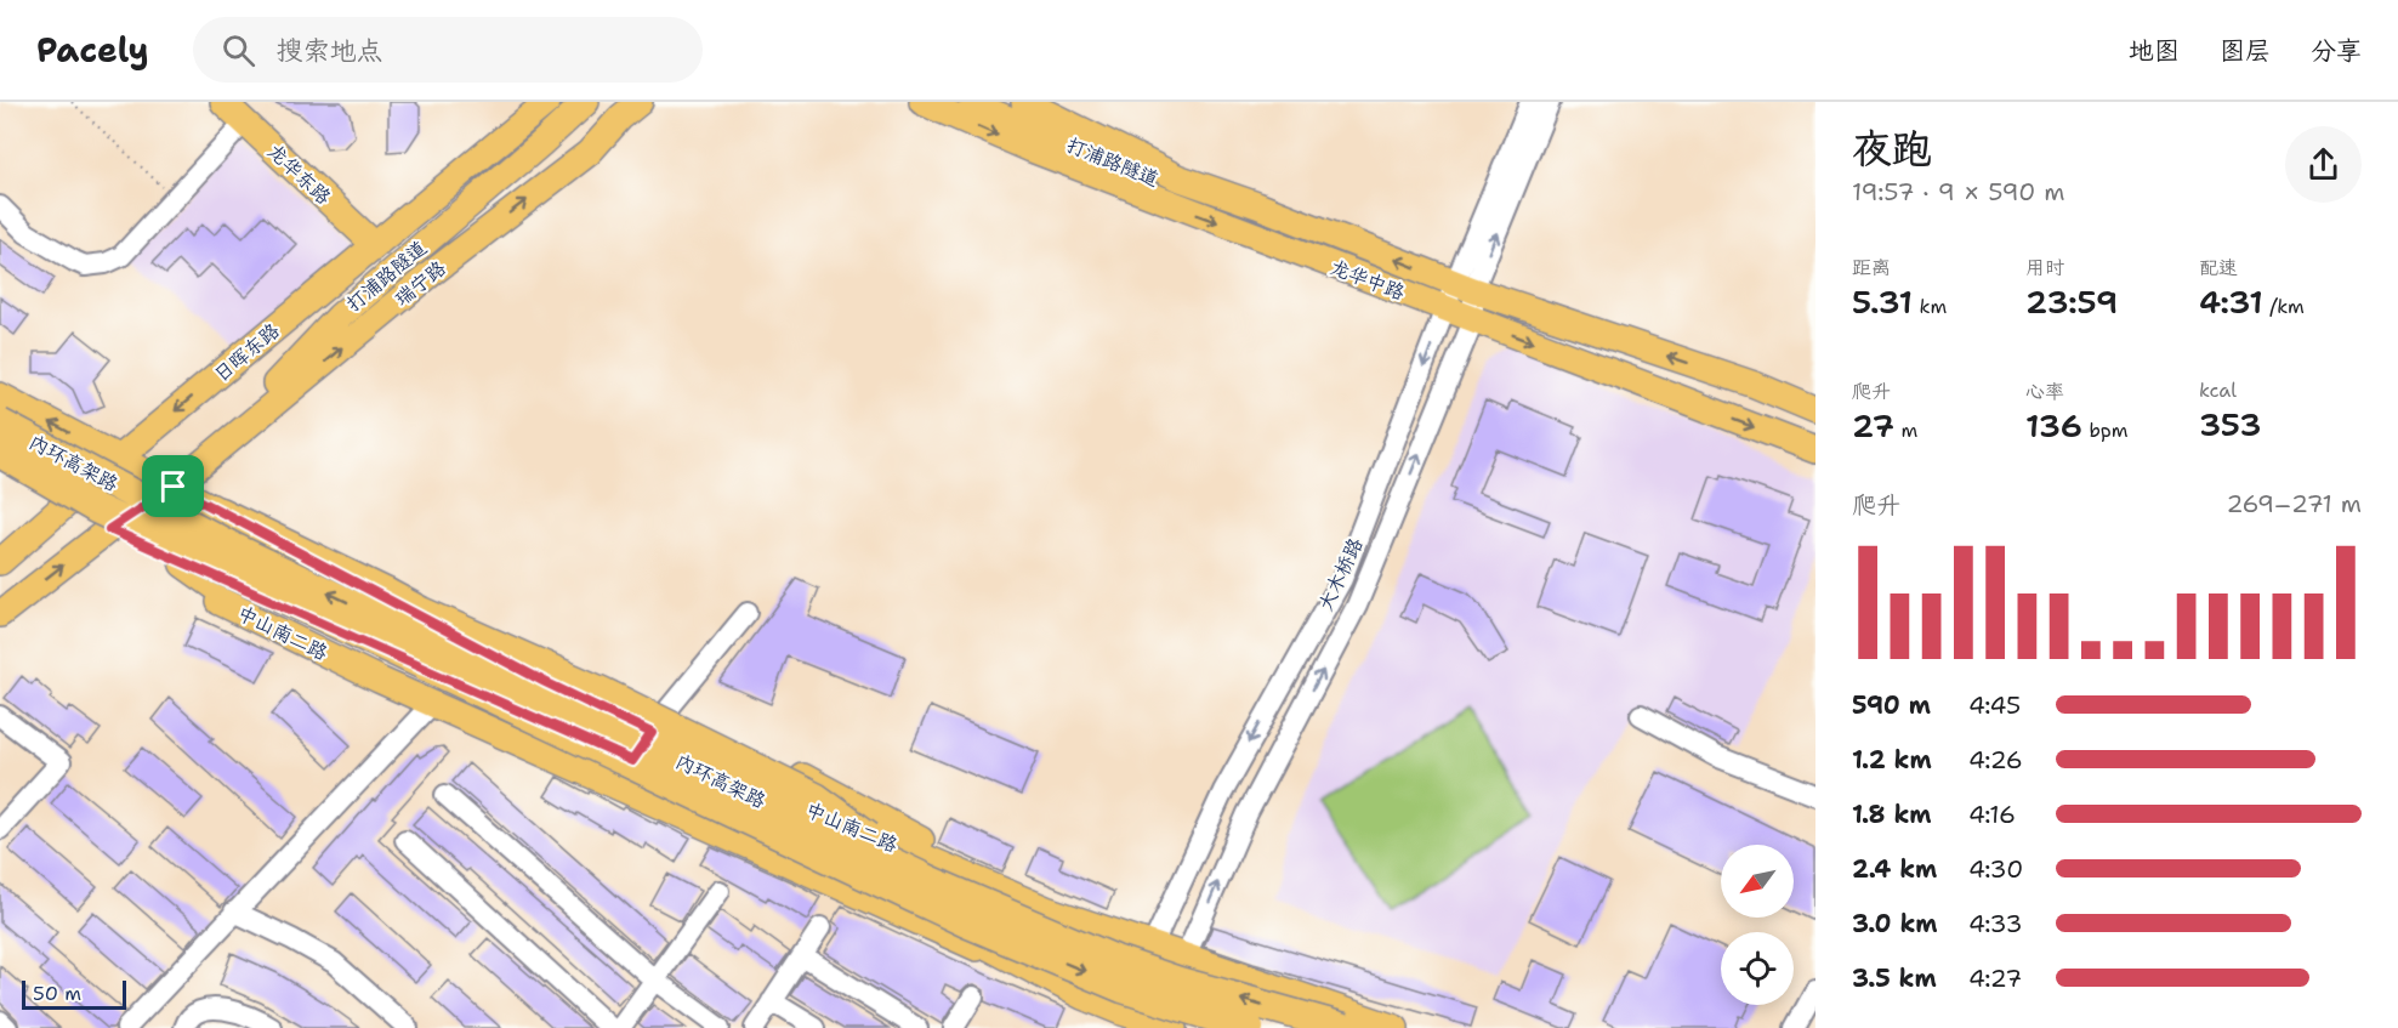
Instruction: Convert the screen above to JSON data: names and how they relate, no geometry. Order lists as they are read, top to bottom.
{
  "streets": {
    "highway": ["内环高架路"],
    "main road": [
      "打浦路隧道",
      "龙华东路",
      "龙华中路",
      "瑞宁路",
      "日晖东路",
      "中山南二路"
    ],
    "street": ["大木桥路"]
  },
  "crossings": [
    ["打浦路隧道", "龙华中路"],
    ["打浦路隧道", "瑞宁路"],
    ["龙华东路", "日晖东路"],
    ["龙华中路", "大木桥路"],
    ["日晖东路", "中山南二路"],
    ["大木桥路", "中山南二路"]
  ],
  "one_way": ["瑞宁路"],
  "scale_bar": "50 m",
  "north": "bottom left",
  "page": {
    "header": "Pacely",
    "search": "搜索地点",
    "nav": ["地图", "图层", "分享"],
    "heading": ["夜跑", "19:57 · 9 × 590 m"],
    "stats": [
      ["距离", "5.31 km"],
      ["用时", "23:59"],
      ["配速", "4:31 /km"],
      ["爬升", "27 m"],
      ["心率", "136 bpm"],
      ["kcal", "353"]
    ],
    "chart": ["爬升", "269–271 m"],
    "list": [
      {
        "name": "590 m",
        "note": "4:45"
      },
      {
        "name": "1.2 km",
        "note": "4:26"
      },
      {
        "name": "1.8 km",
        "note": "4:16"
      },
      {
        "name": "2.4 km",
        "note": "4:30"
      },
      {
        "name": "3.0 km",
        "note": "4:33"
      },
      {
        "name": "3.5 km",
        "note": "4:27"
      }
    ],
    "scale": "50 m"
  }
}
